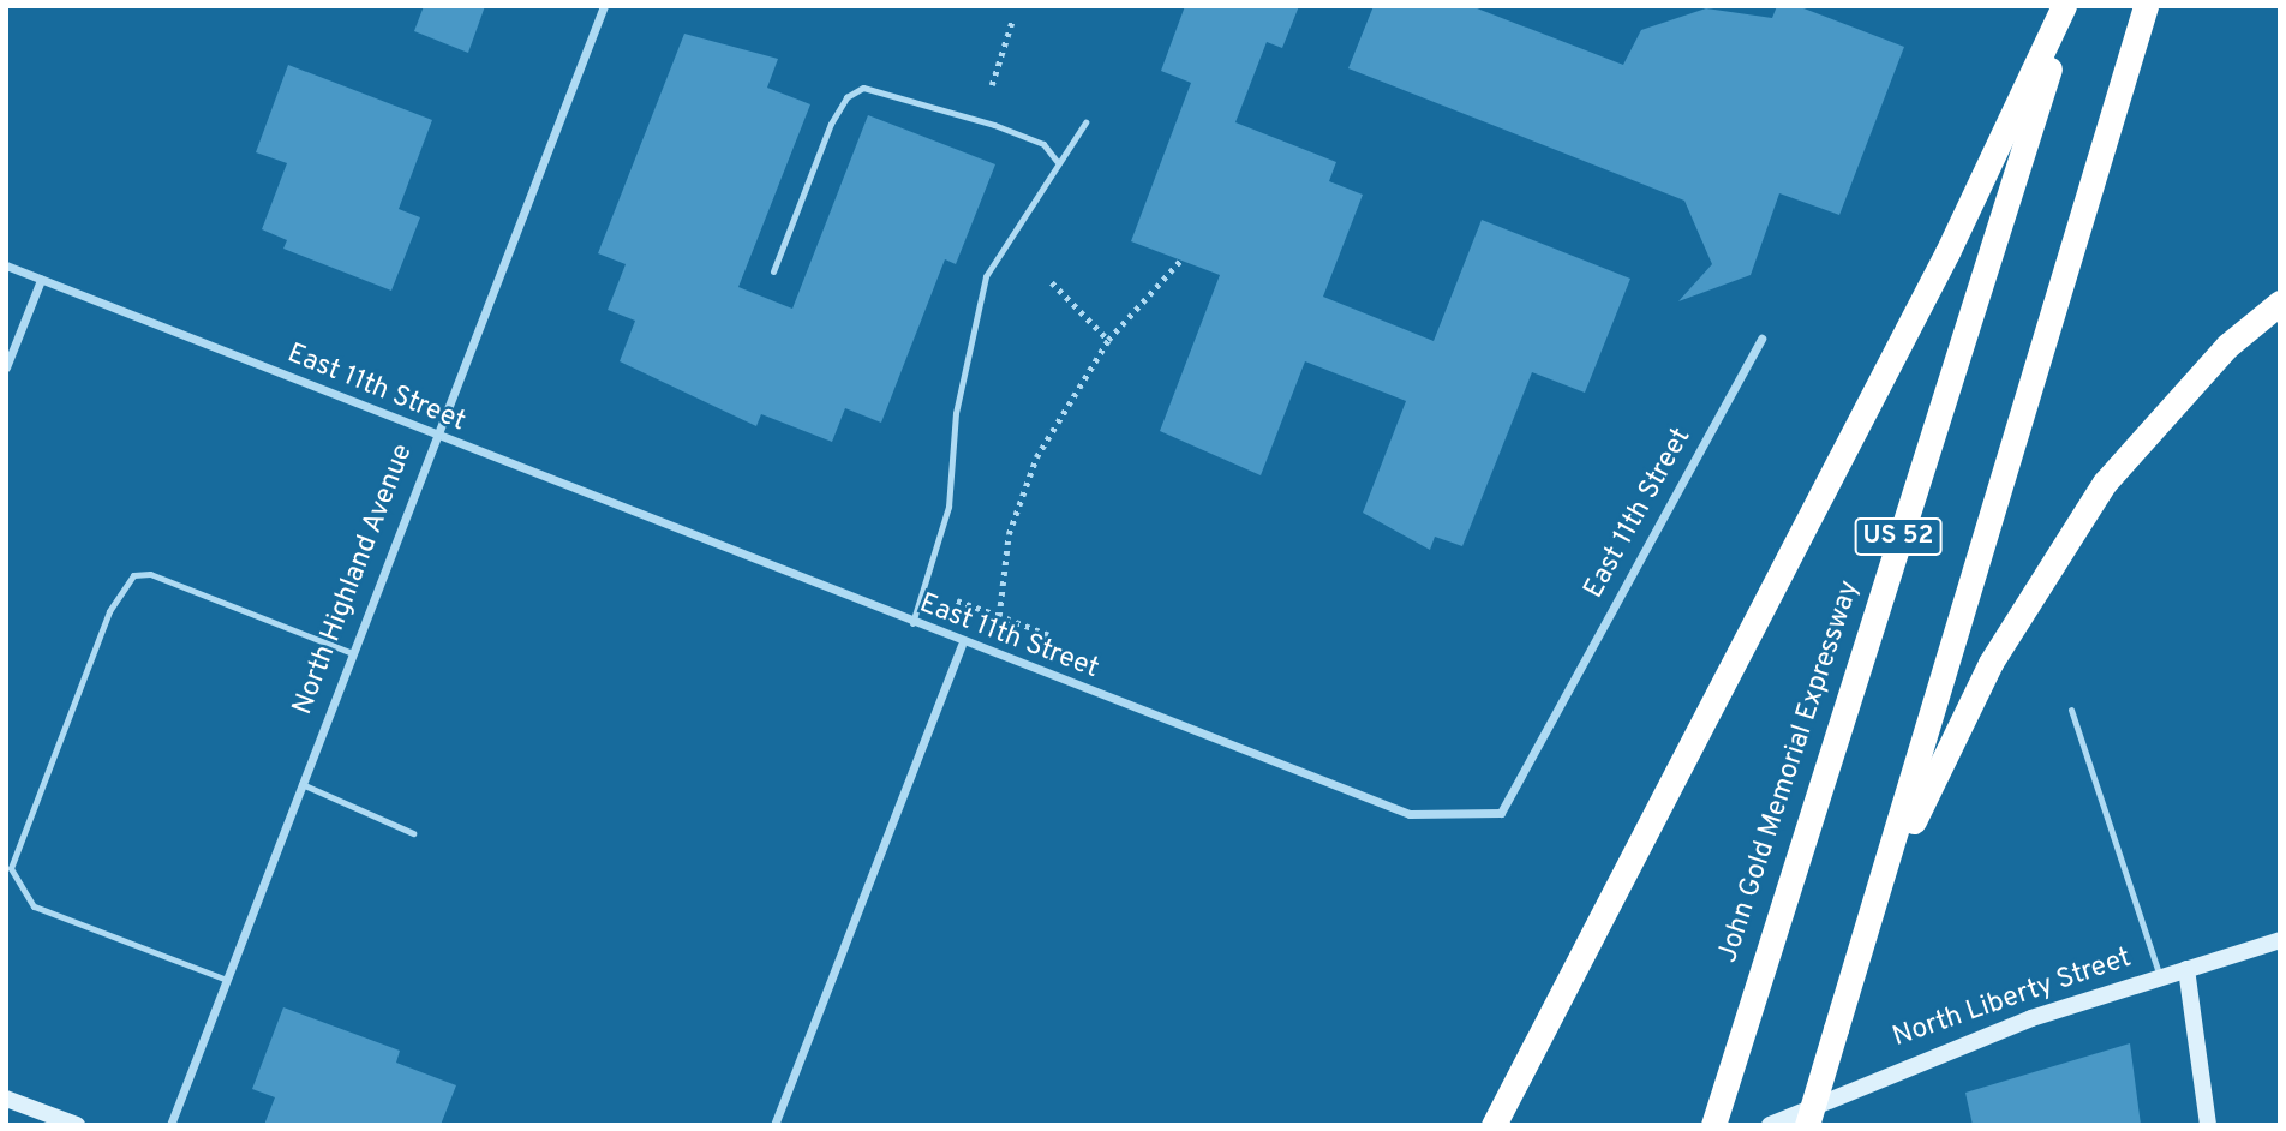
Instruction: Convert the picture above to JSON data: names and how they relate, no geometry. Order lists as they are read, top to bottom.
{
  "streets": {
    "highway": ["US 52", "John Gold Memorial Expressway"],
    "main road": ["North Liberty Street"],
    "street": ["East 11th Street", "North Highland Avenue"]
  },
  "crossings": [
    ["East 11th Street", "North Highland Avenue"]
  ]
}
